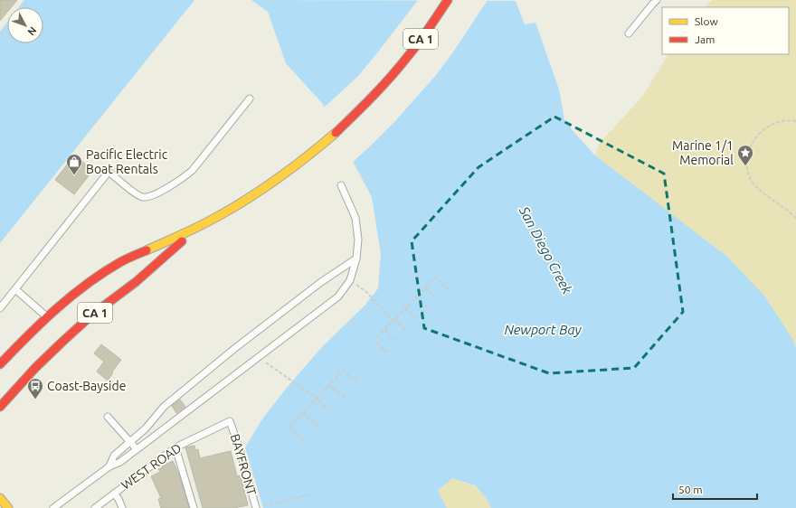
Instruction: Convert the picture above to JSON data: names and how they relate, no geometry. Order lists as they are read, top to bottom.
{
  "streets": {
    "main road": ["CA 1"],
    "lane": ["BAYFRONT", "WEST ROAD"]
  },
  "crossings": [
    ["BAYFRONT", "WEST ROAD"]
  ],
  "water": ["San Diego Creek", "Newport Bay"],
  "places": {
    "place": ["Marine 1/1 Memorial"],
    "shop": ["Pacific Electric Boat Rentals"],
    "bus stop": ["Coast-Bayside"]
  },
  "legend": ["Slow", "Jam"],
  "scale_bar": "50 m",
  "north": "bottom right"
}
